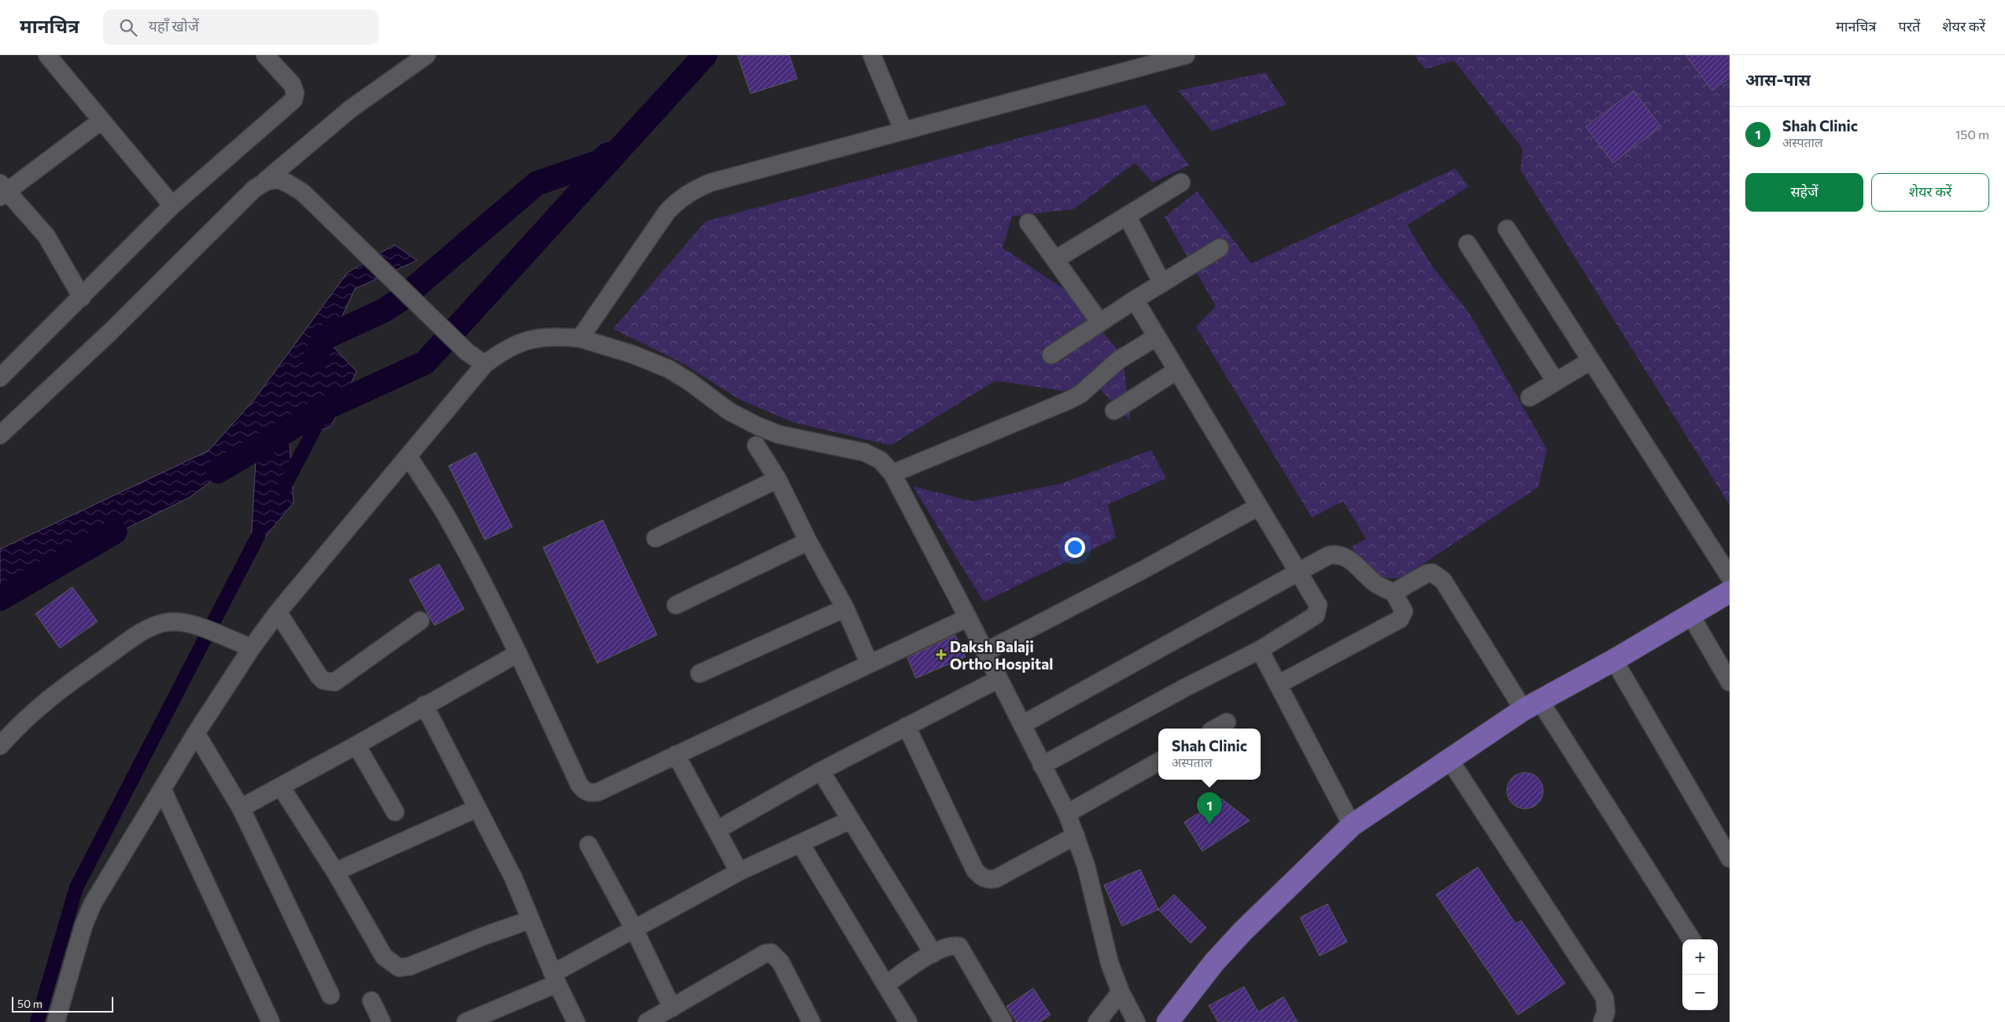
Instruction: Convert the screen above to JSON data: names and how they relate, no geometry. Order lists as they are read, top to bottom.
{
  "places": {
    "health": ["Daksh Balaji Ortho Hospital"]
  },
  "scale_bar": "50 m",
  "page": {
    "header": "मानचित्र",
    "search": "यहाँ खोजें",
    "nav": ["मानचित्र", "परतें", "शेयर करें"],
    "heading": "आस-पास",
    "list": [
      {
        "mark": "1",
        "name": "Shah Clinic",
        "note": "अस्पताल",
        "value": "150 m"
      }
    ],
    "buttons": ["सहेजें", "शेयर करें"],
    "popup": ["Shah Clinic", "अस्पताल"],
    "pins": "1",
    "map_buttons": ["+", "−"],
    "scale": "50 m"
  }
}
